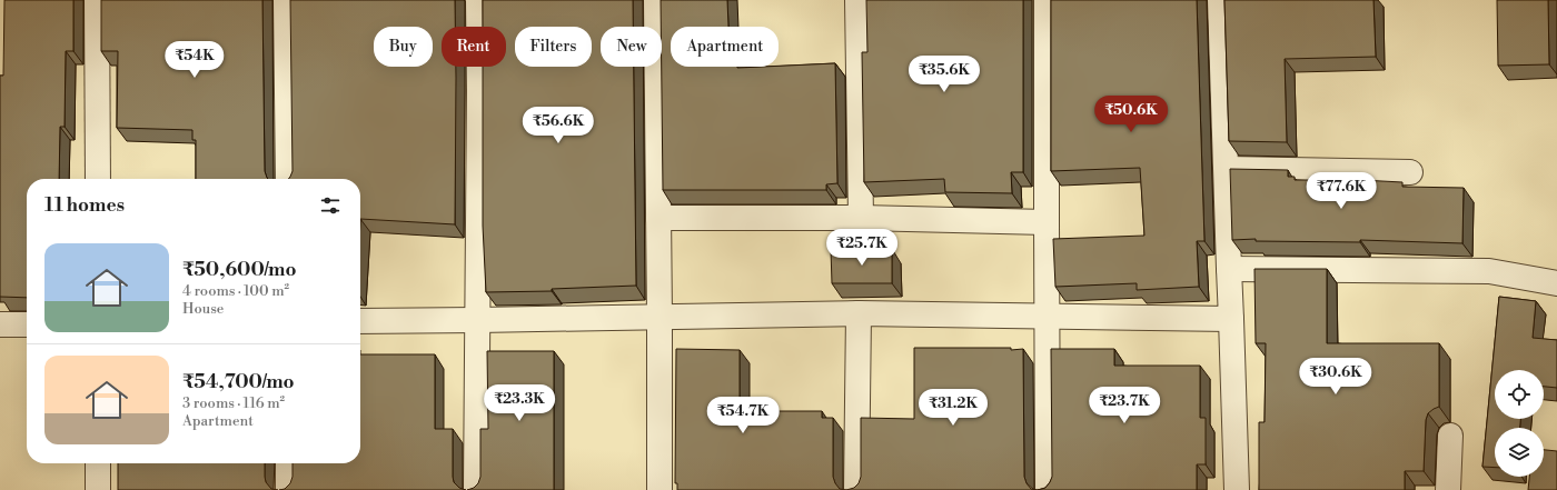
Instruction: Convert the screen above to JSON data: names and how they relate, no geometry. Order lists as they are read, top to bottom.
{
  "page": {
    "chip": [
      "Buy",
      "Rent",
      "Filters",
      "New",
      "Apartment"
    ],
    "price": [
      "₹54K",
      "₹35.6K",
      "₹50.6K",
      "₹56.6K",
      "₹77.6K",
      "₹25.7K",
      "₹30.6K",
      "₹23.3K",
      "₹23.7K",
      "₹31.2K",
      "₹54.7K"
    ],
    "heading": "11 homes",
    "list": [
      {
        "name": "₹50,600/mo",
        "note": "4 rooms · 100 m² · House"
      },
      {
        "name": "₹54,700/mo",
        "note": "3 rooms · 116 m² · Apartment"
      }
    ]
  }
}
